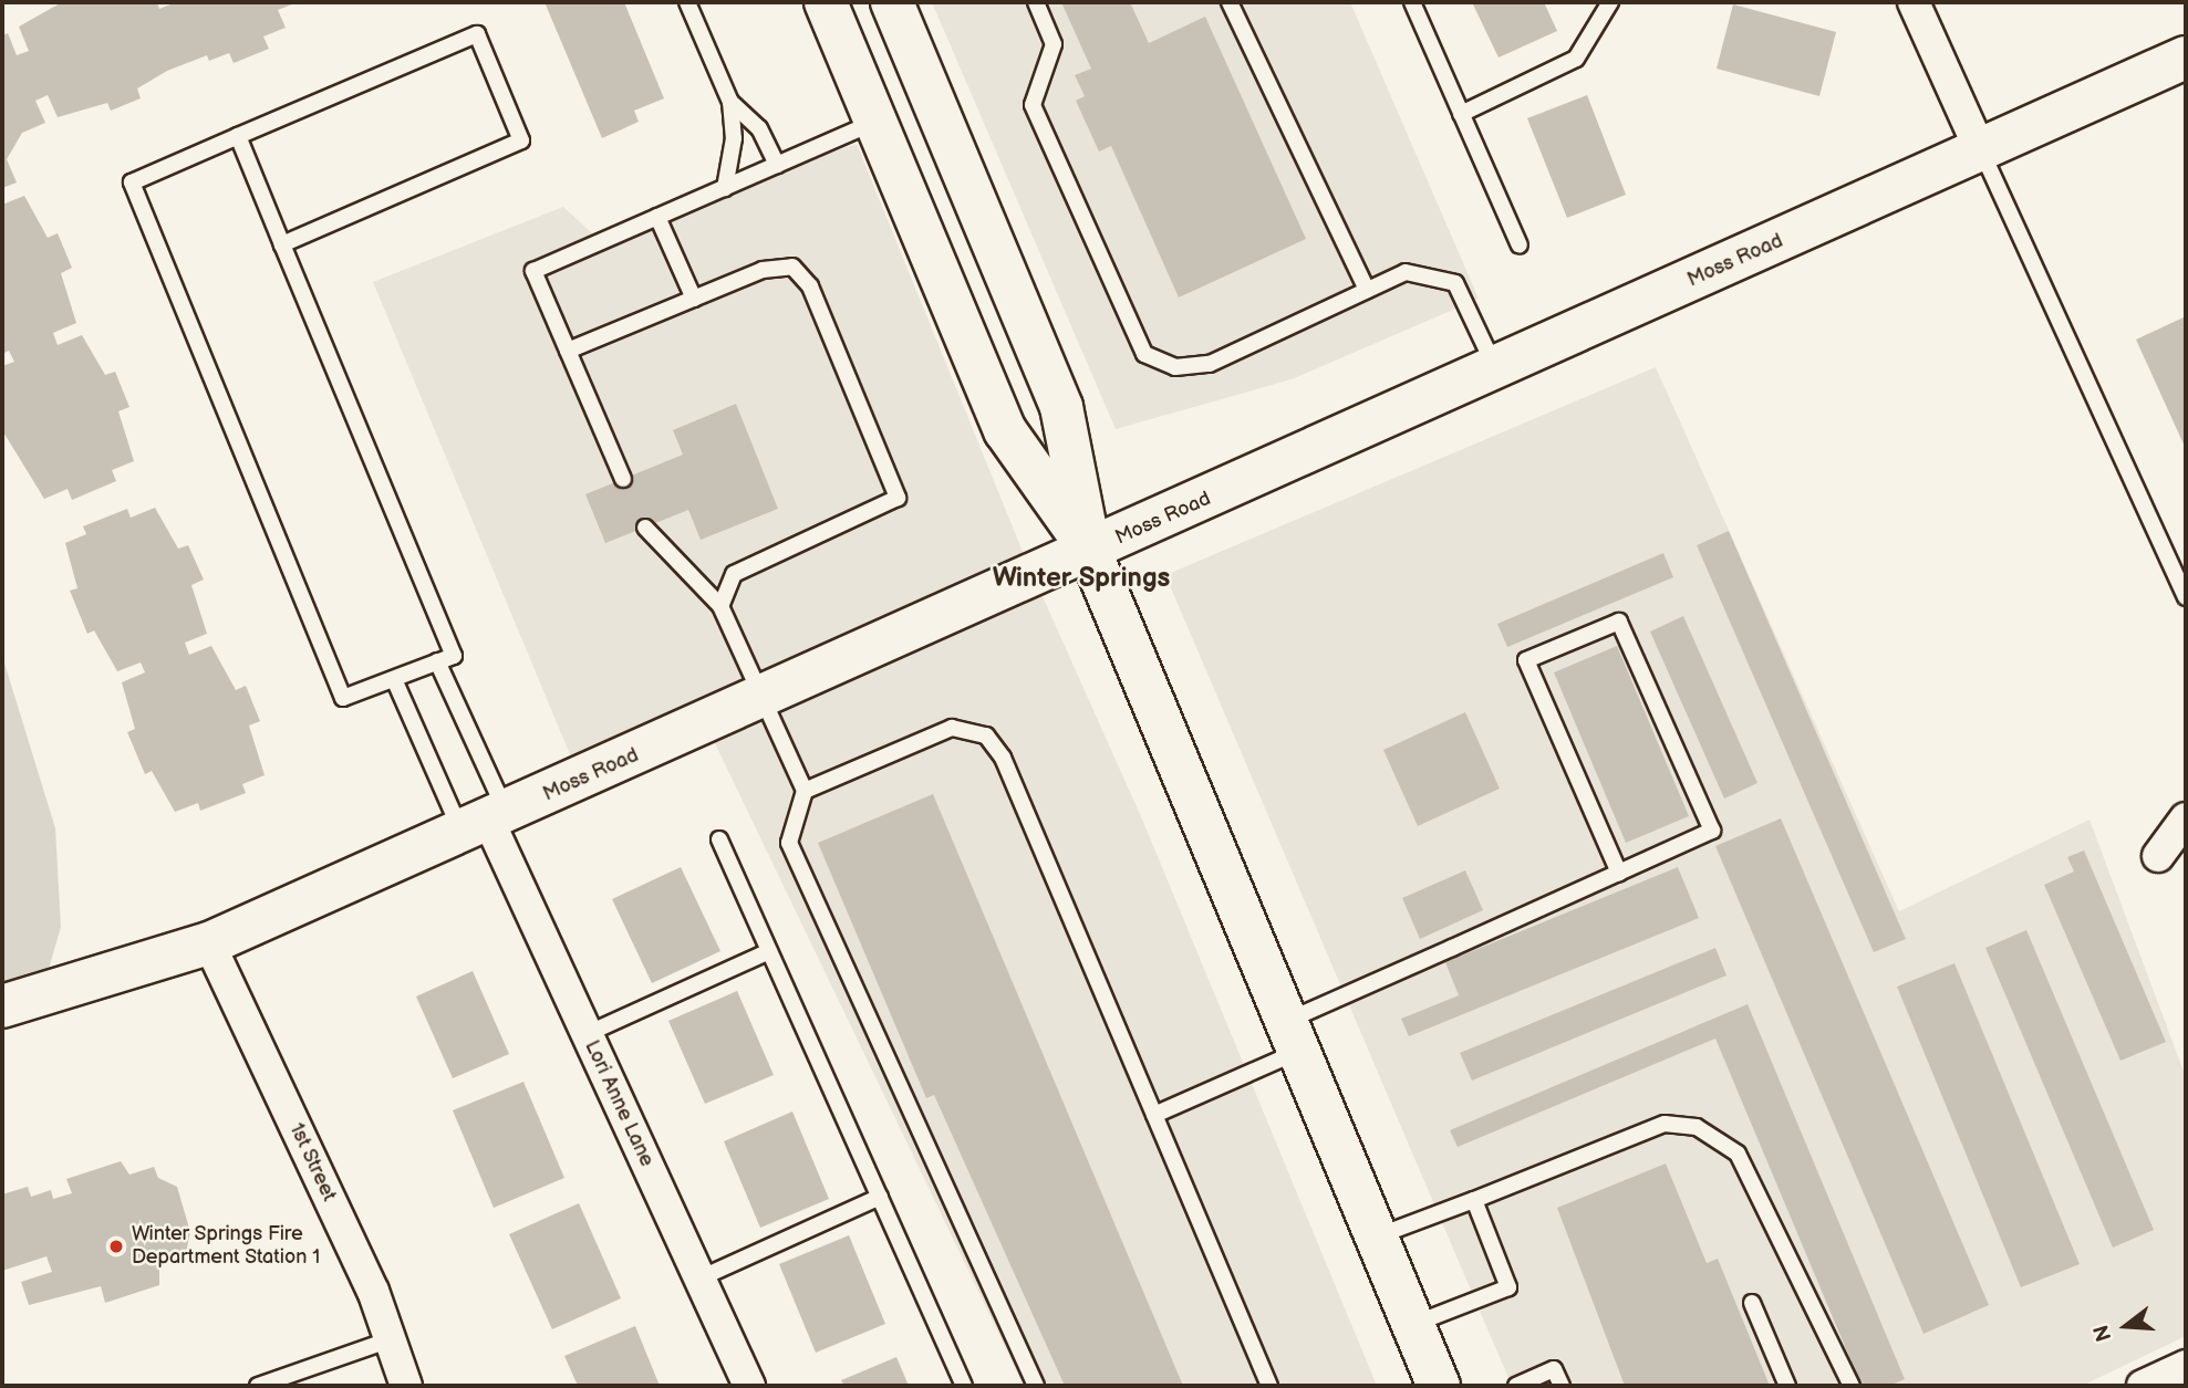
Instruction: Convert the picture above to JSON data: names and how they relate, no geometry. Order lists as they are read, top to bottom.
{
  "streets": {
    "street": ["Moss Road", "Lori Anne Lane", "1st Street"]
  },
  "crossings": [
    ["Moss Road", "Lori Anne Lane"],
    ["Moss Road", "1st Street"]
  ],
  "districts": ["Winter Springs"],
  "places": ["Winter Springs Fire Department Station 1"],
  "north": "left"
}
